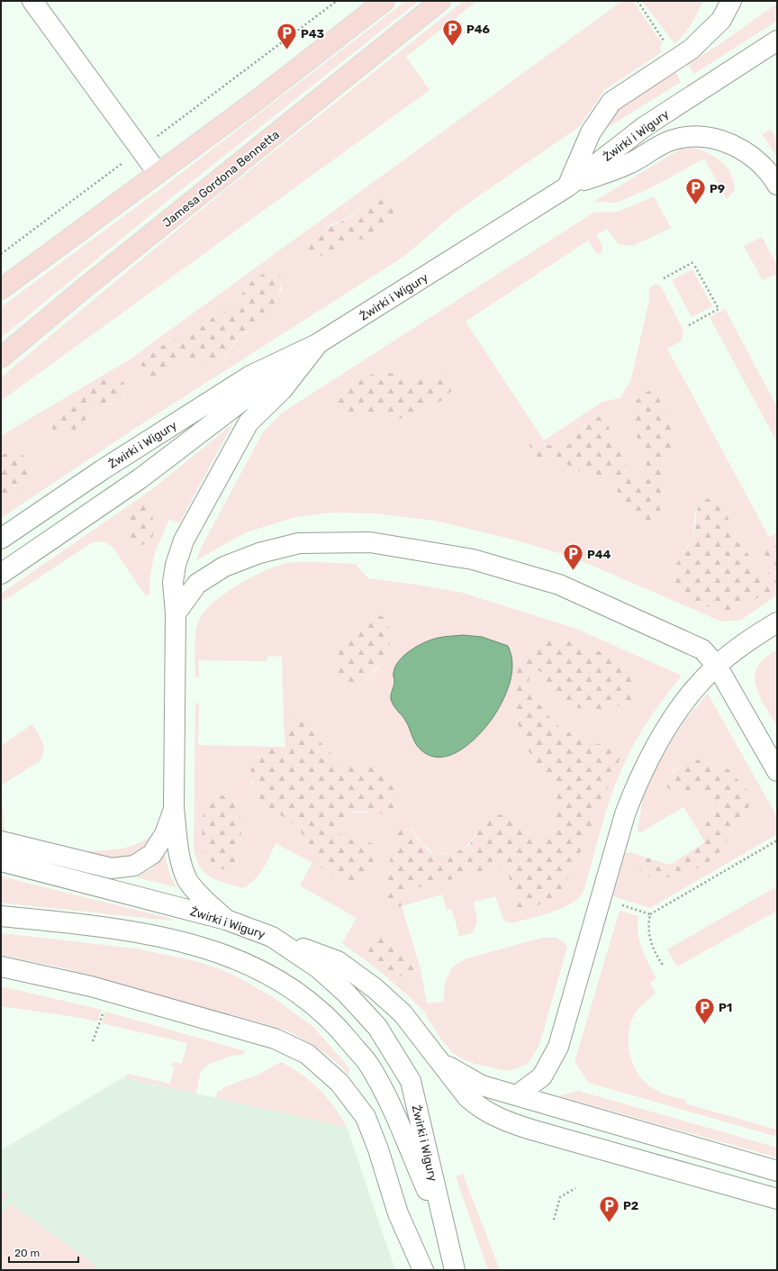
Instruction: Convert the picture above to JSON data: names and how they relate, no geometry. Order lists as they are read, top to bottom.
{
  "streets": {
    "main road": ["Jamesa Gordona Bennetta"],
    "street": ["Żwirki i Wigury"]
  },
  "places": {
    "parking": [
      "P46",
      "P43",
      "P9",
      "P44",
      "P1",
      "P2"
    ]
  },
  "scale_bar": "20 m"
}
